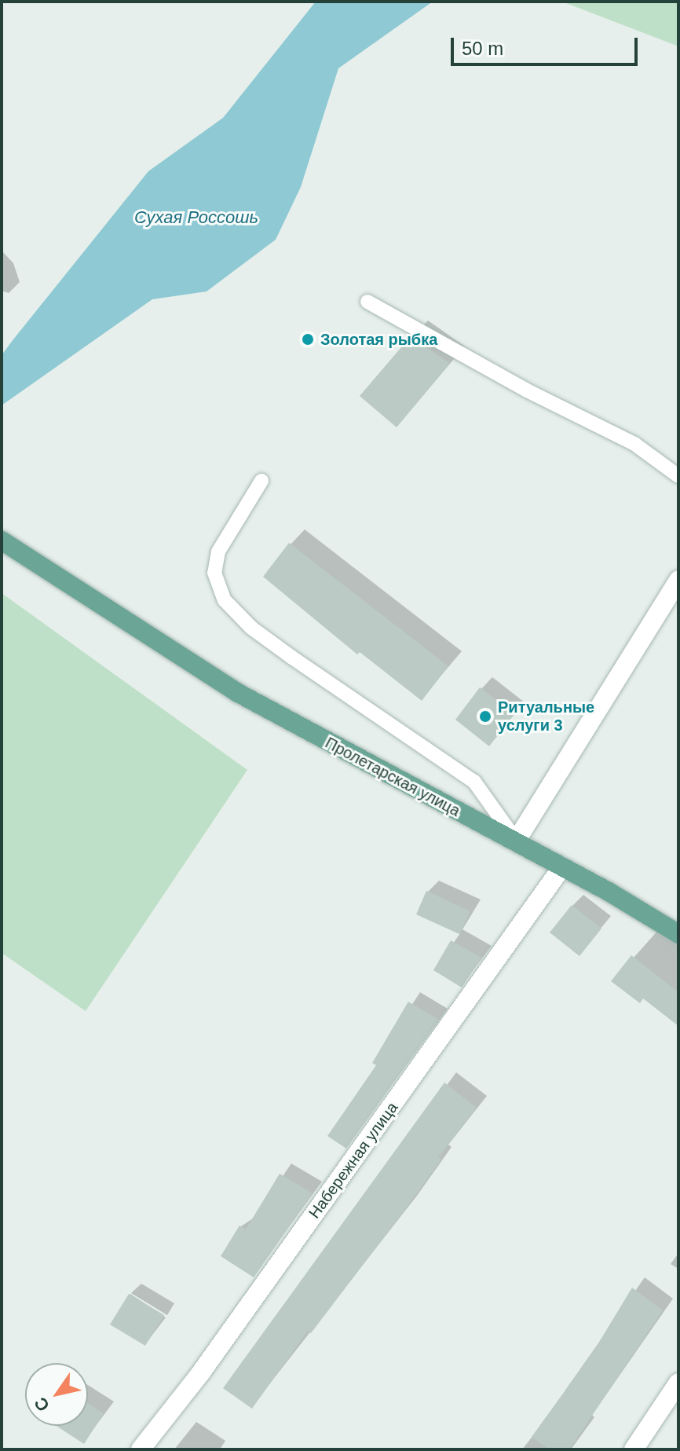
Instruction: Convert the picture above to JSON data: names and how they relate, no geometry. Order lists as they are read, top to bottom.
{
  "streets": {
    "main road": ["Пролетарская улица"],
    "street": ["Набережная улица"]
  },
  "crossings": [
    ["Пролетарская улица", "Набережная улица"]
  ],
  "water": ["Сухая Россошь"],
  "places": ["Золотая рыбка", "Ритуальные услуги 3"],
  "scale_bar": "50 m",
  "north": "bottom left"
}
